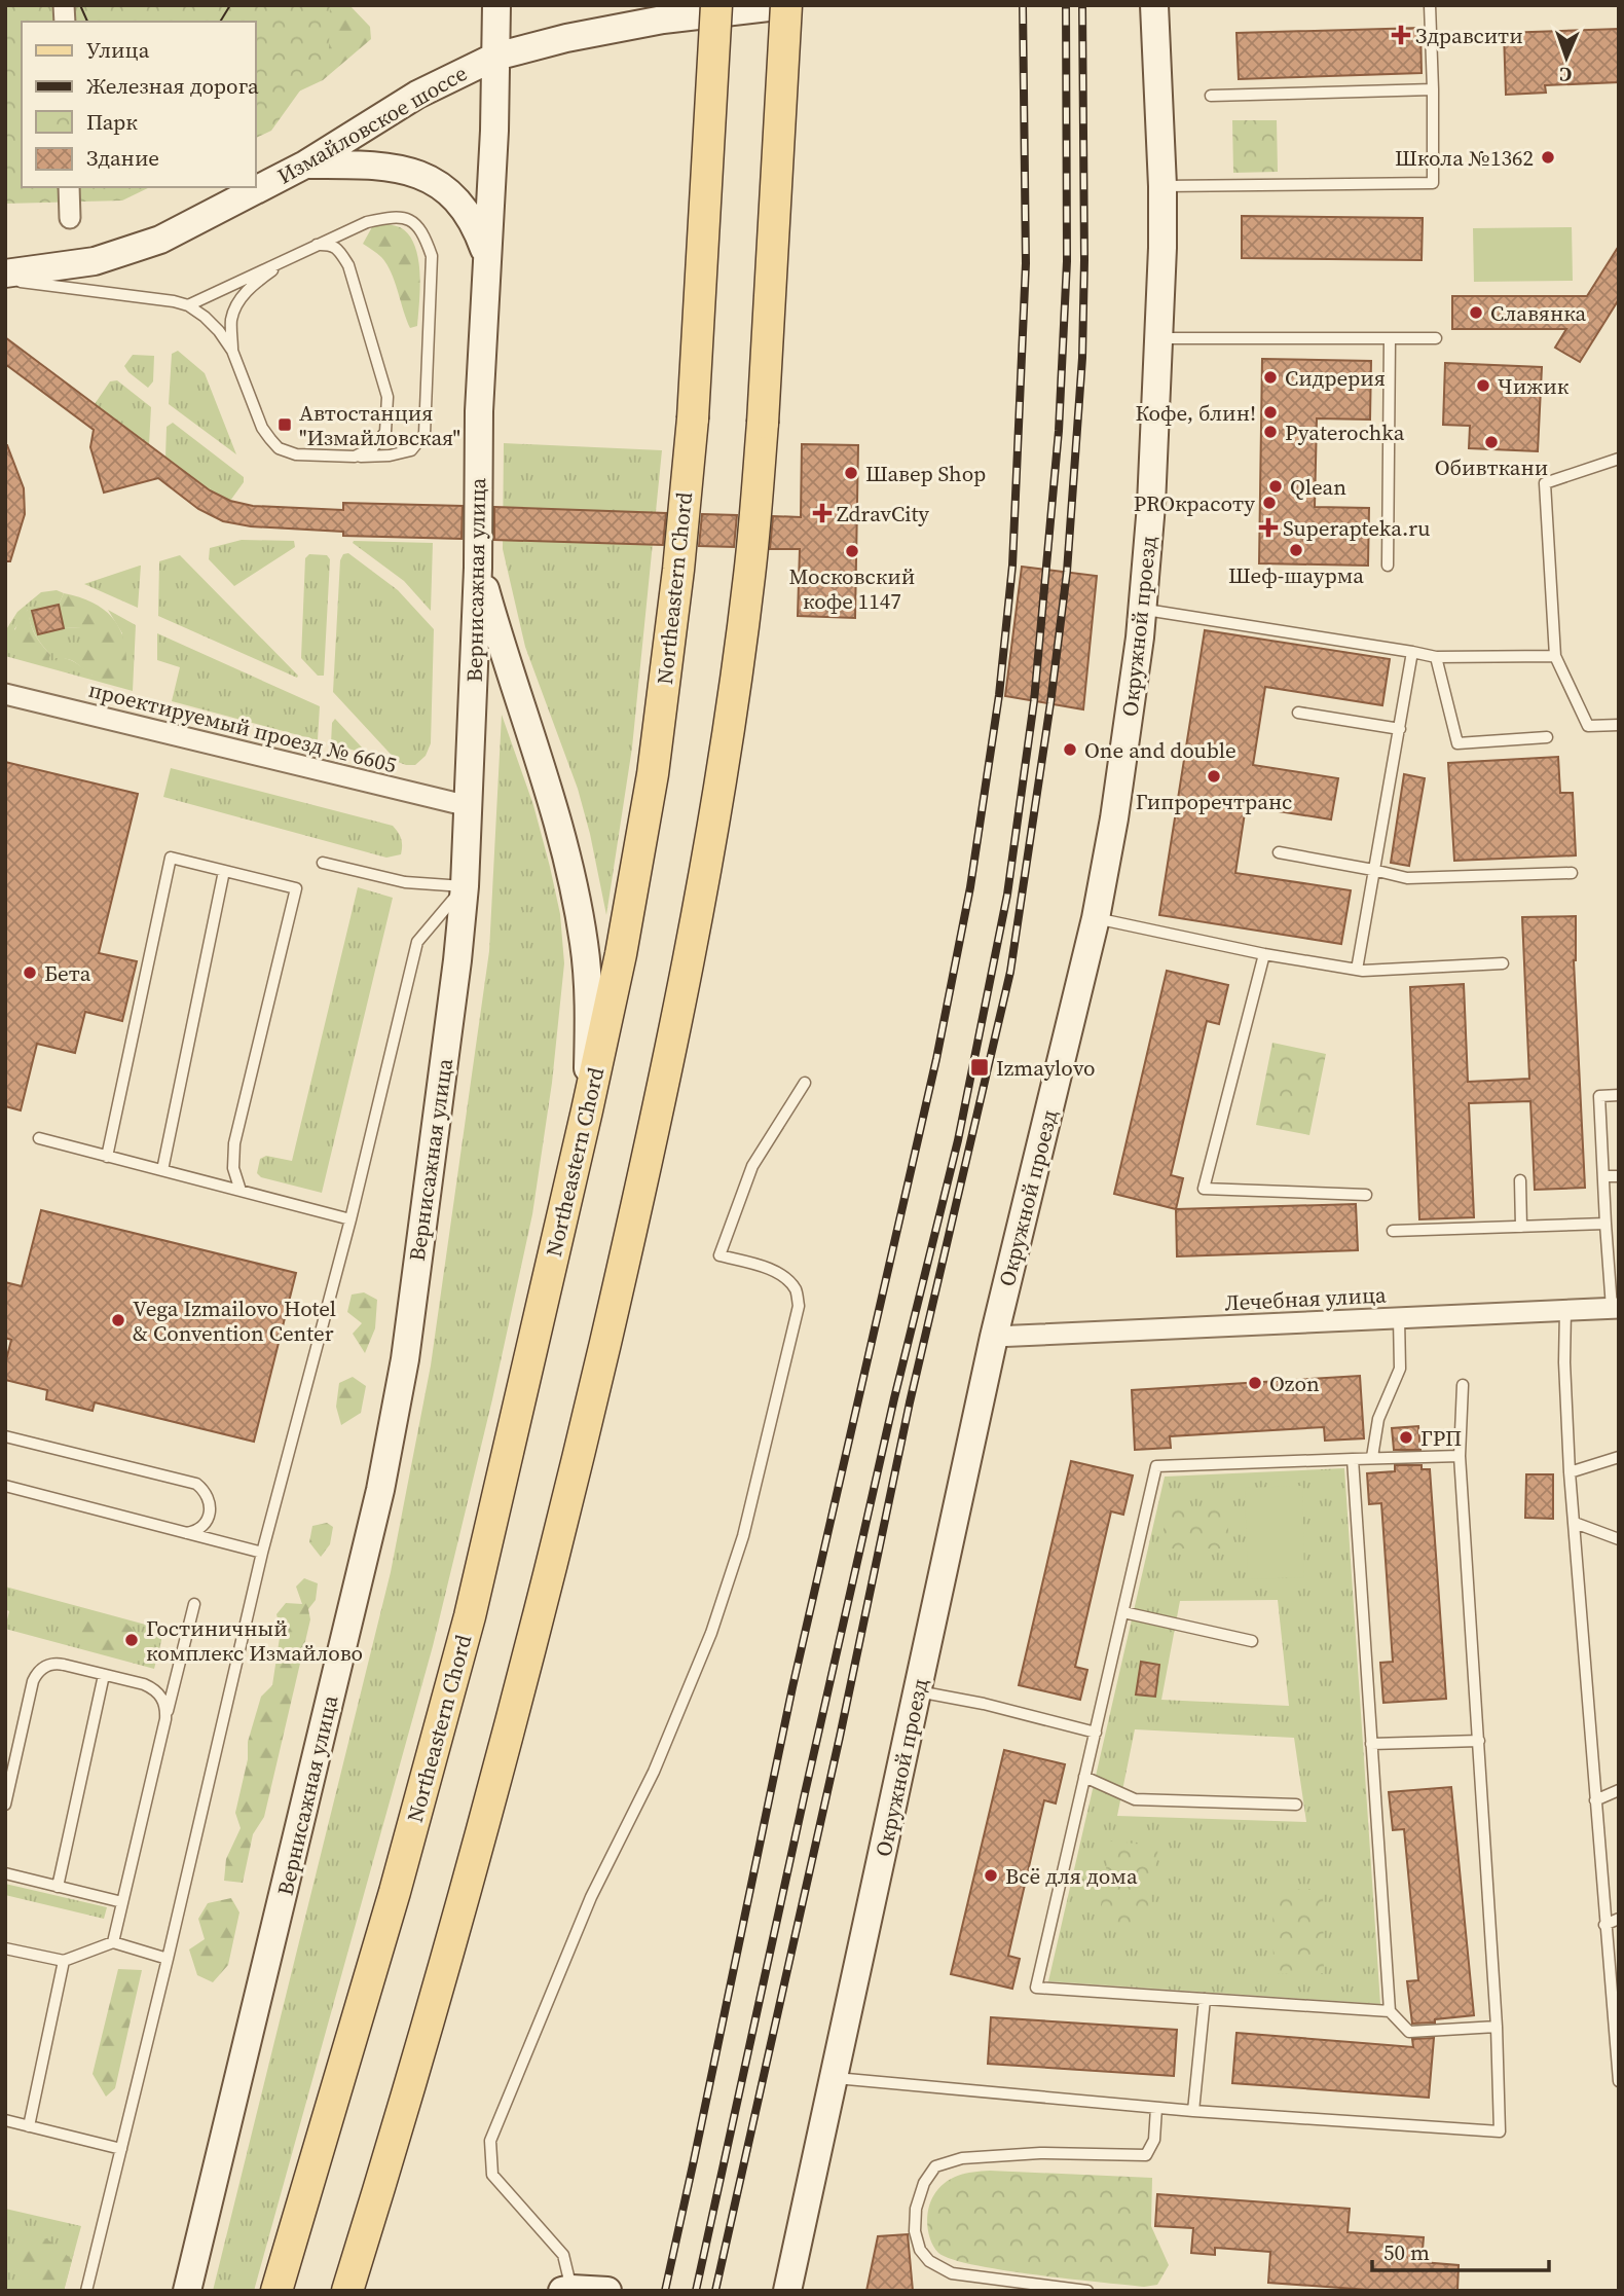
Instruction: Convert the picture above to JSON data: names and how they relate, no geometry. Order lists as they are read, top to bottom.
{
  "streets": {
    "main road": ["Northeastern Chord"],
    "street": [
      "Измайловское шоссе",
      "Вернисажная улица",
      "Окружной проезд",
      "проектируемый проезд № 6605",
      "Лечебная улица"
    ]
  },
  "crossings": [
    ["Измайловское шоссе", "Вернисажная улица"],
    ["Вернисажная улица", "проектируемый проезд № 6605"],
    ["Окружной проезд", "Лечебная улица"]
  ],
  "places": {
    "health": ["Здравсити", "ZdravCity", "Superapteka.ru"],
    "other": [
      "Школа №1362",
      "Славянка",
      "Сидрерия",
      "Чижик",
      "Кофе, блин!",
      "Pyaterochka",
      "Обивткани",
      "Шавер Shop",
      "Qlean",
      "PROкрасоту",
      "Шеф-шаурма",
      "Московский кофе 1147",
      "One and double",
      "Гипроречтранс",
      "Бета",
      "Vega Izmailovo Hotel & Convention Center",
      "Ozon",
      "ГРП",
      "Гостиничный комплекс Измайлово",
      "Всё для дома"
    ],
    "transit": ["Автостанция \"Измайловская\"", "Izmaylovo"]
  },
  "legend": [
    "Улица",
    "Железная дорога",
    "Парк",
    "Здание"
  ],
  "scale_bar": "50 m",
  "north": "bottom"
}
